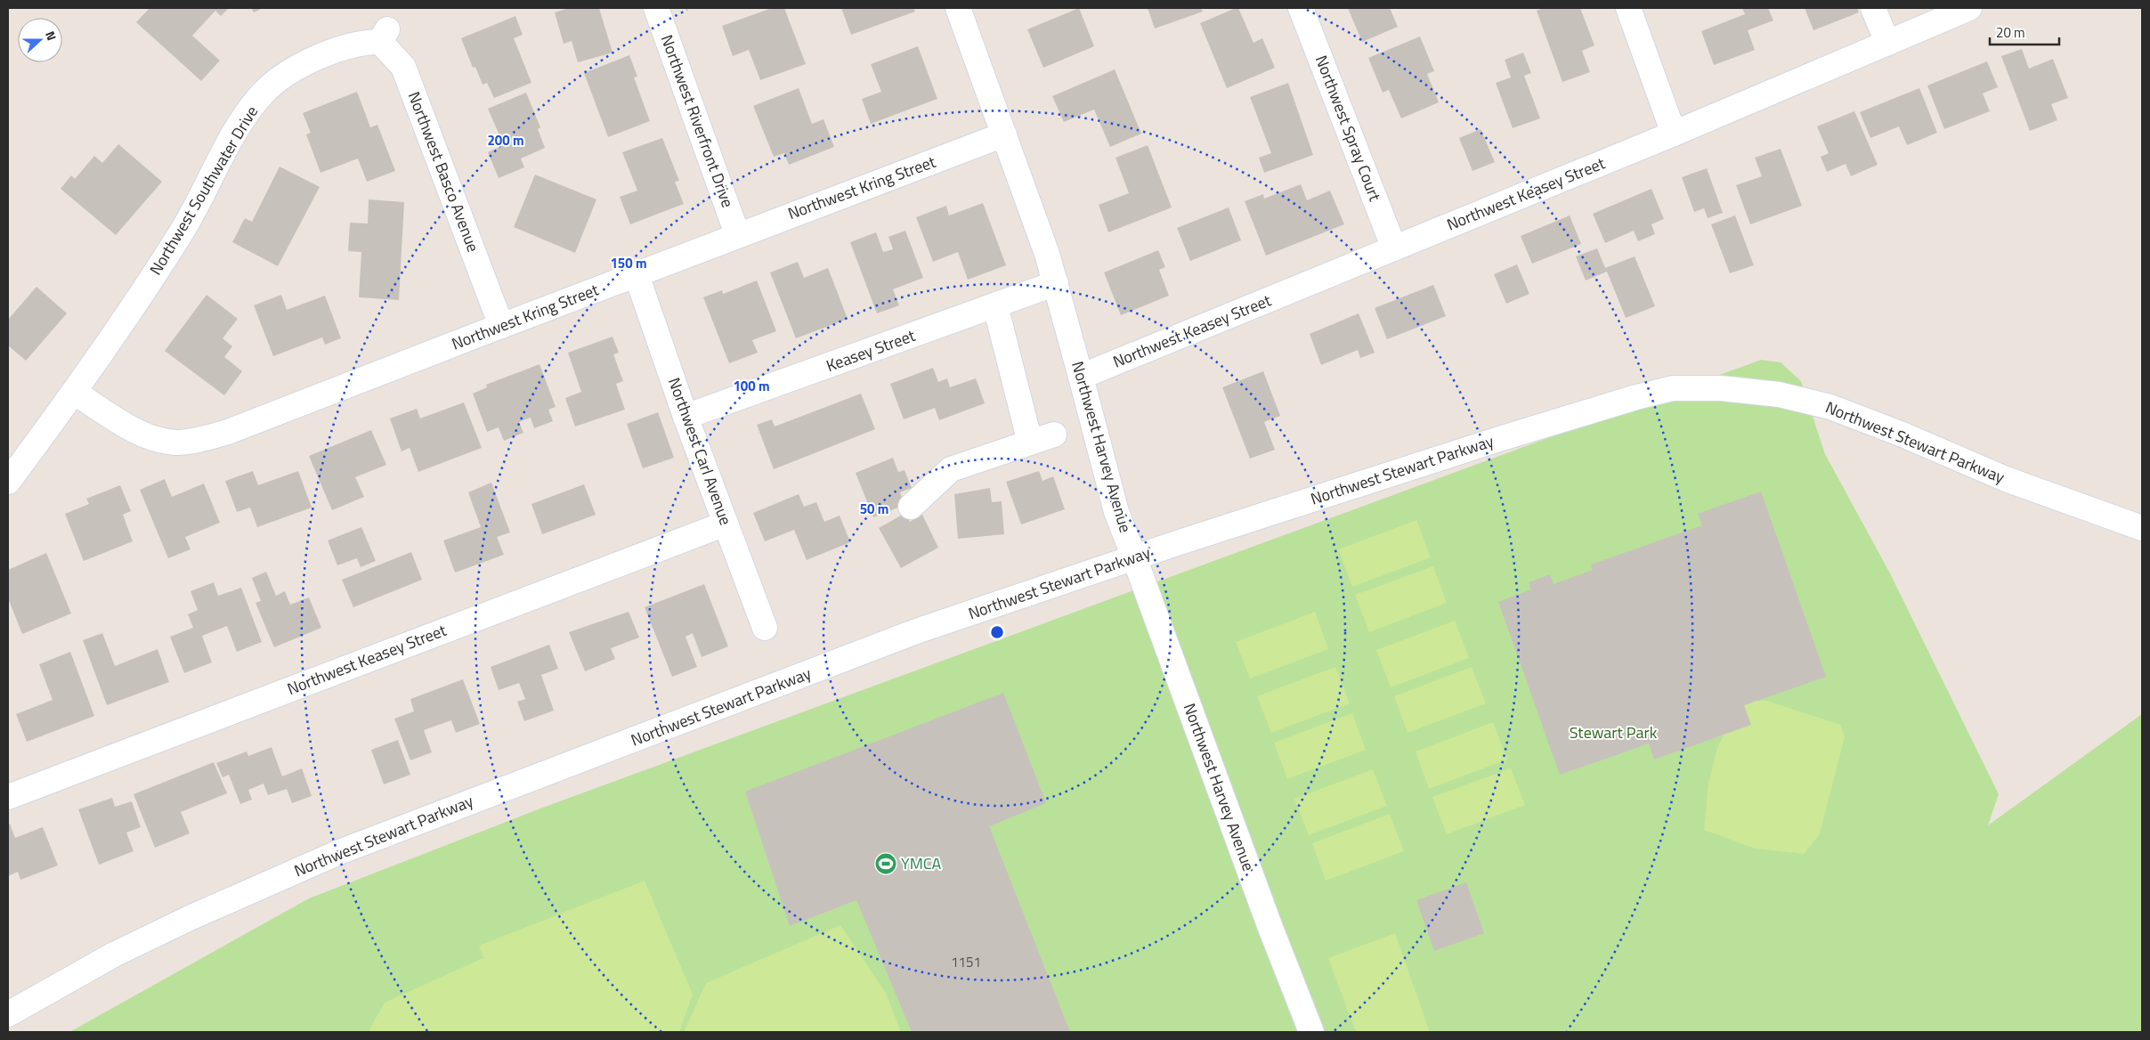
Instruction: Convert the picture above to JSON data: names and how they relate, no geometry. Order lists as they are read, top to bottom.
{
  "streets": {
    "street": [
      "Northwest Riverfront Drive",
      "Northwest Spray Court",
      "Northwest Basco Avenue",
      "Northwest Kring Street",
      "Northwest Southwater Drive",
      "Northwest Keasey Street",
      "Keasey Street",
      "Northwest Stewart Parkway",
      "Northwest Harvey Avenue",
      "Northwest Carl Avenue"
    ]
  },
  "crossings": [
    ["Northwest Riverfront Drive", "Northwest Kring Street"],
    ["Northwest Spray Court", "Northwest Keasey Street"],
    ["Northwest Basco Avenue", "Northwest Kring Street"],
    ["Northwest Basco Avenue", "Northwest Southwater Drive"],
    ["Northwest Kring Street", "Northwest Southwater Drive"],
    ["Northwest Kring Street", "Northwest Harvey Avenue"],
    ["Northwest Kring Street", "Northwest Carl Avenue"],
    ["Northwest Keasey Street", "Northwest Harvey Avenue"],
    ["Northwest Keasey Street", "Northwest Carl Avenue"],
    ["Keasey Street", "Northwest Harvey Avenue"],
    ["Keasey Street", "Northwest Carl Avenue"],
    ["Northwest Stewart Parkway", "Northwest Harvey Avenue"]
  ],
  "parks": ["Stewart Park"],
  "places": {
    "sports": ["YMCA"]
  },
  "house_numbers": ["1151"],
  "scale_bar": "20 m",
  "north": "right",
  "rings": [
    "200 m",
    "150 m",
    "100 m",
    "50 m"
  ]
}
